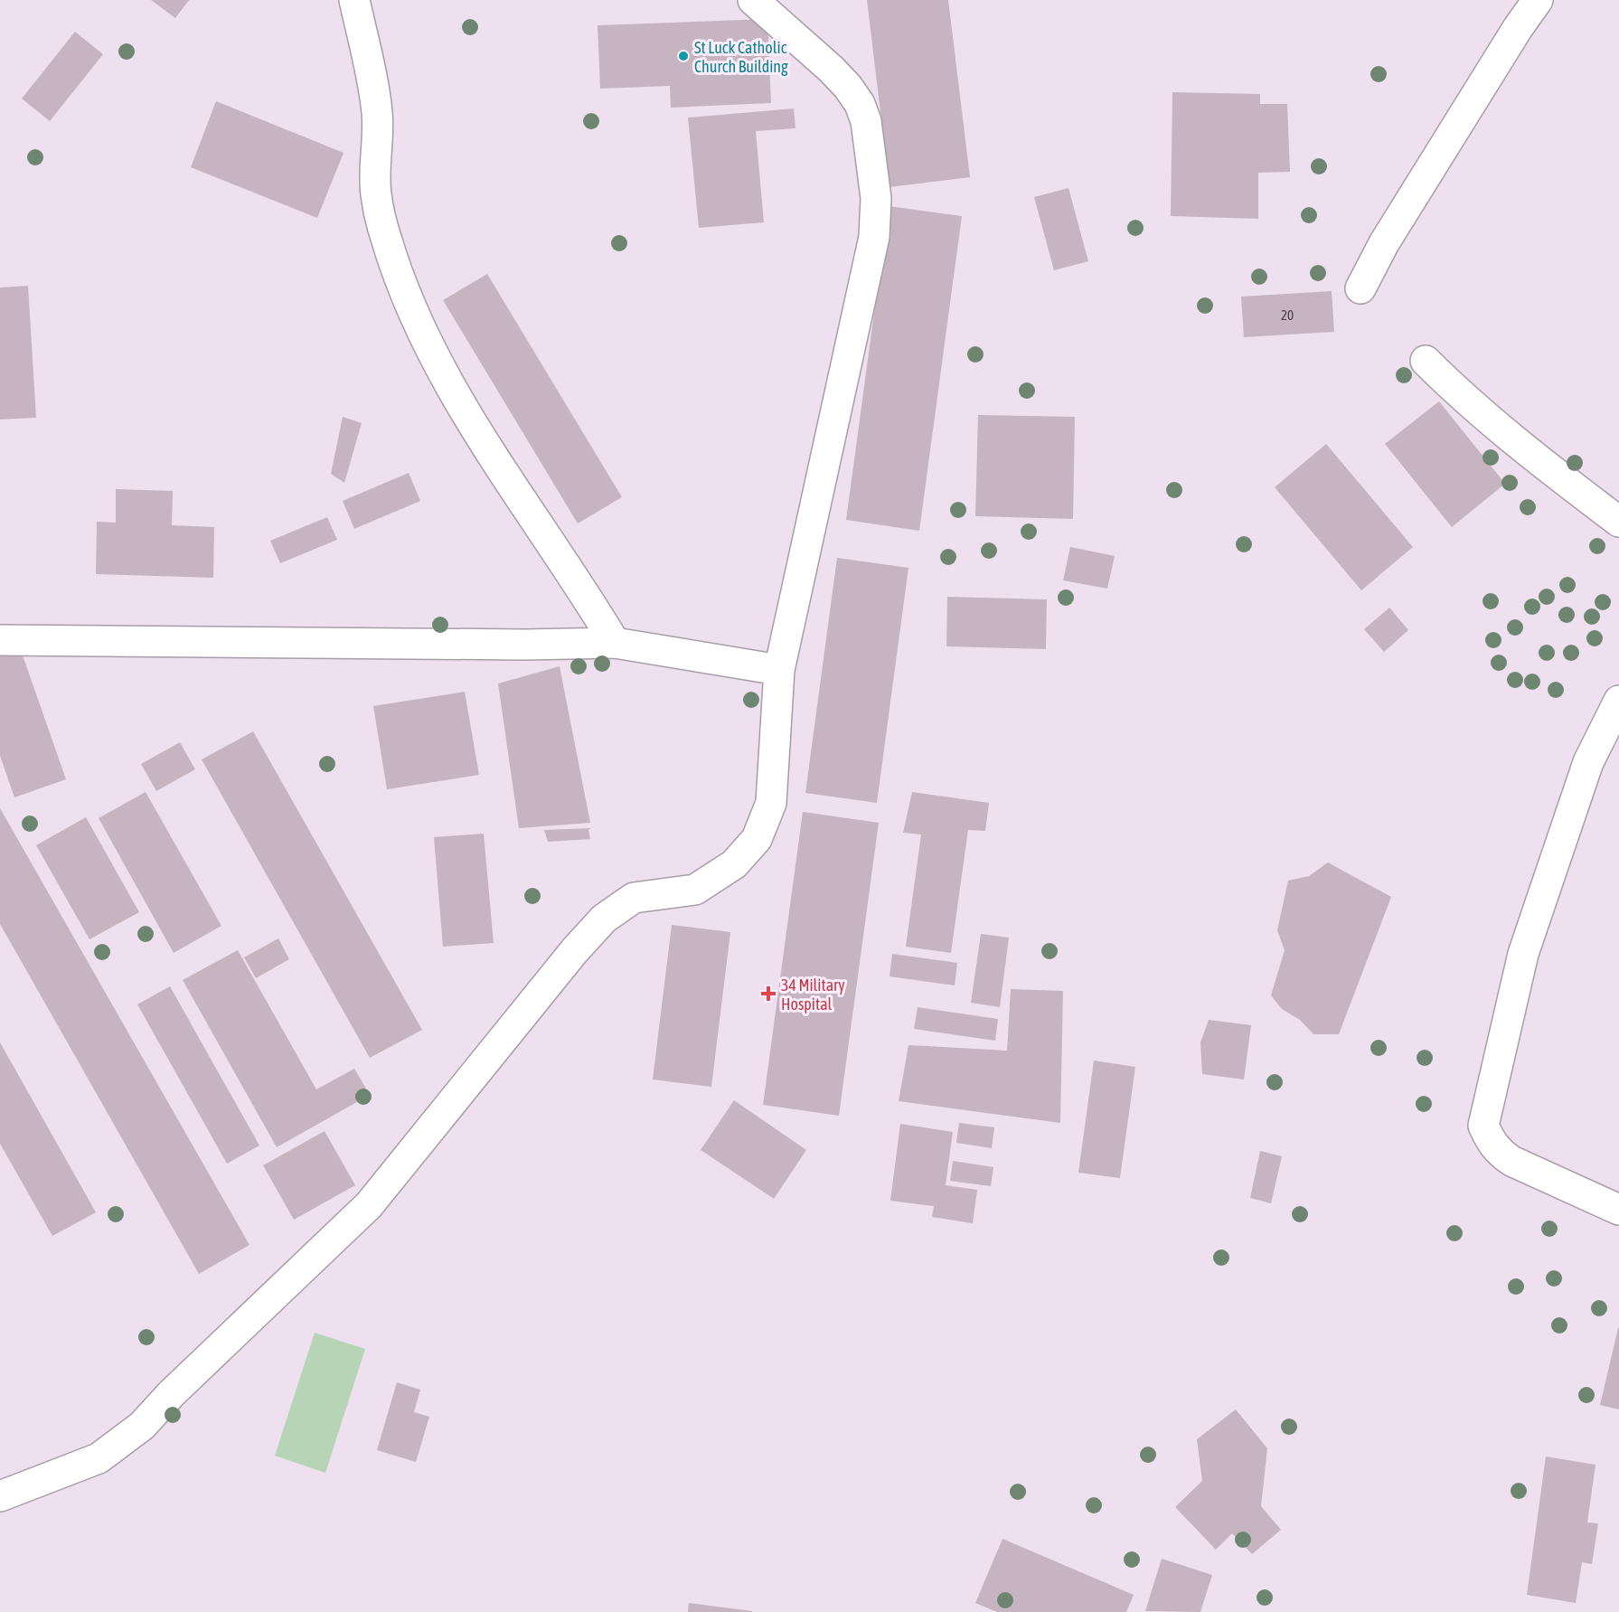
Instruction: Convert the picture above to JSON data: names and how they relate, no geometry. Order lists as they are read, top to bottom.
{
  "places": {
    "other": ["St Luck Catholic Church Building"],
    "health": ["34 Military Hospital"]
  },
  "house_numbers": ["20"]
}
